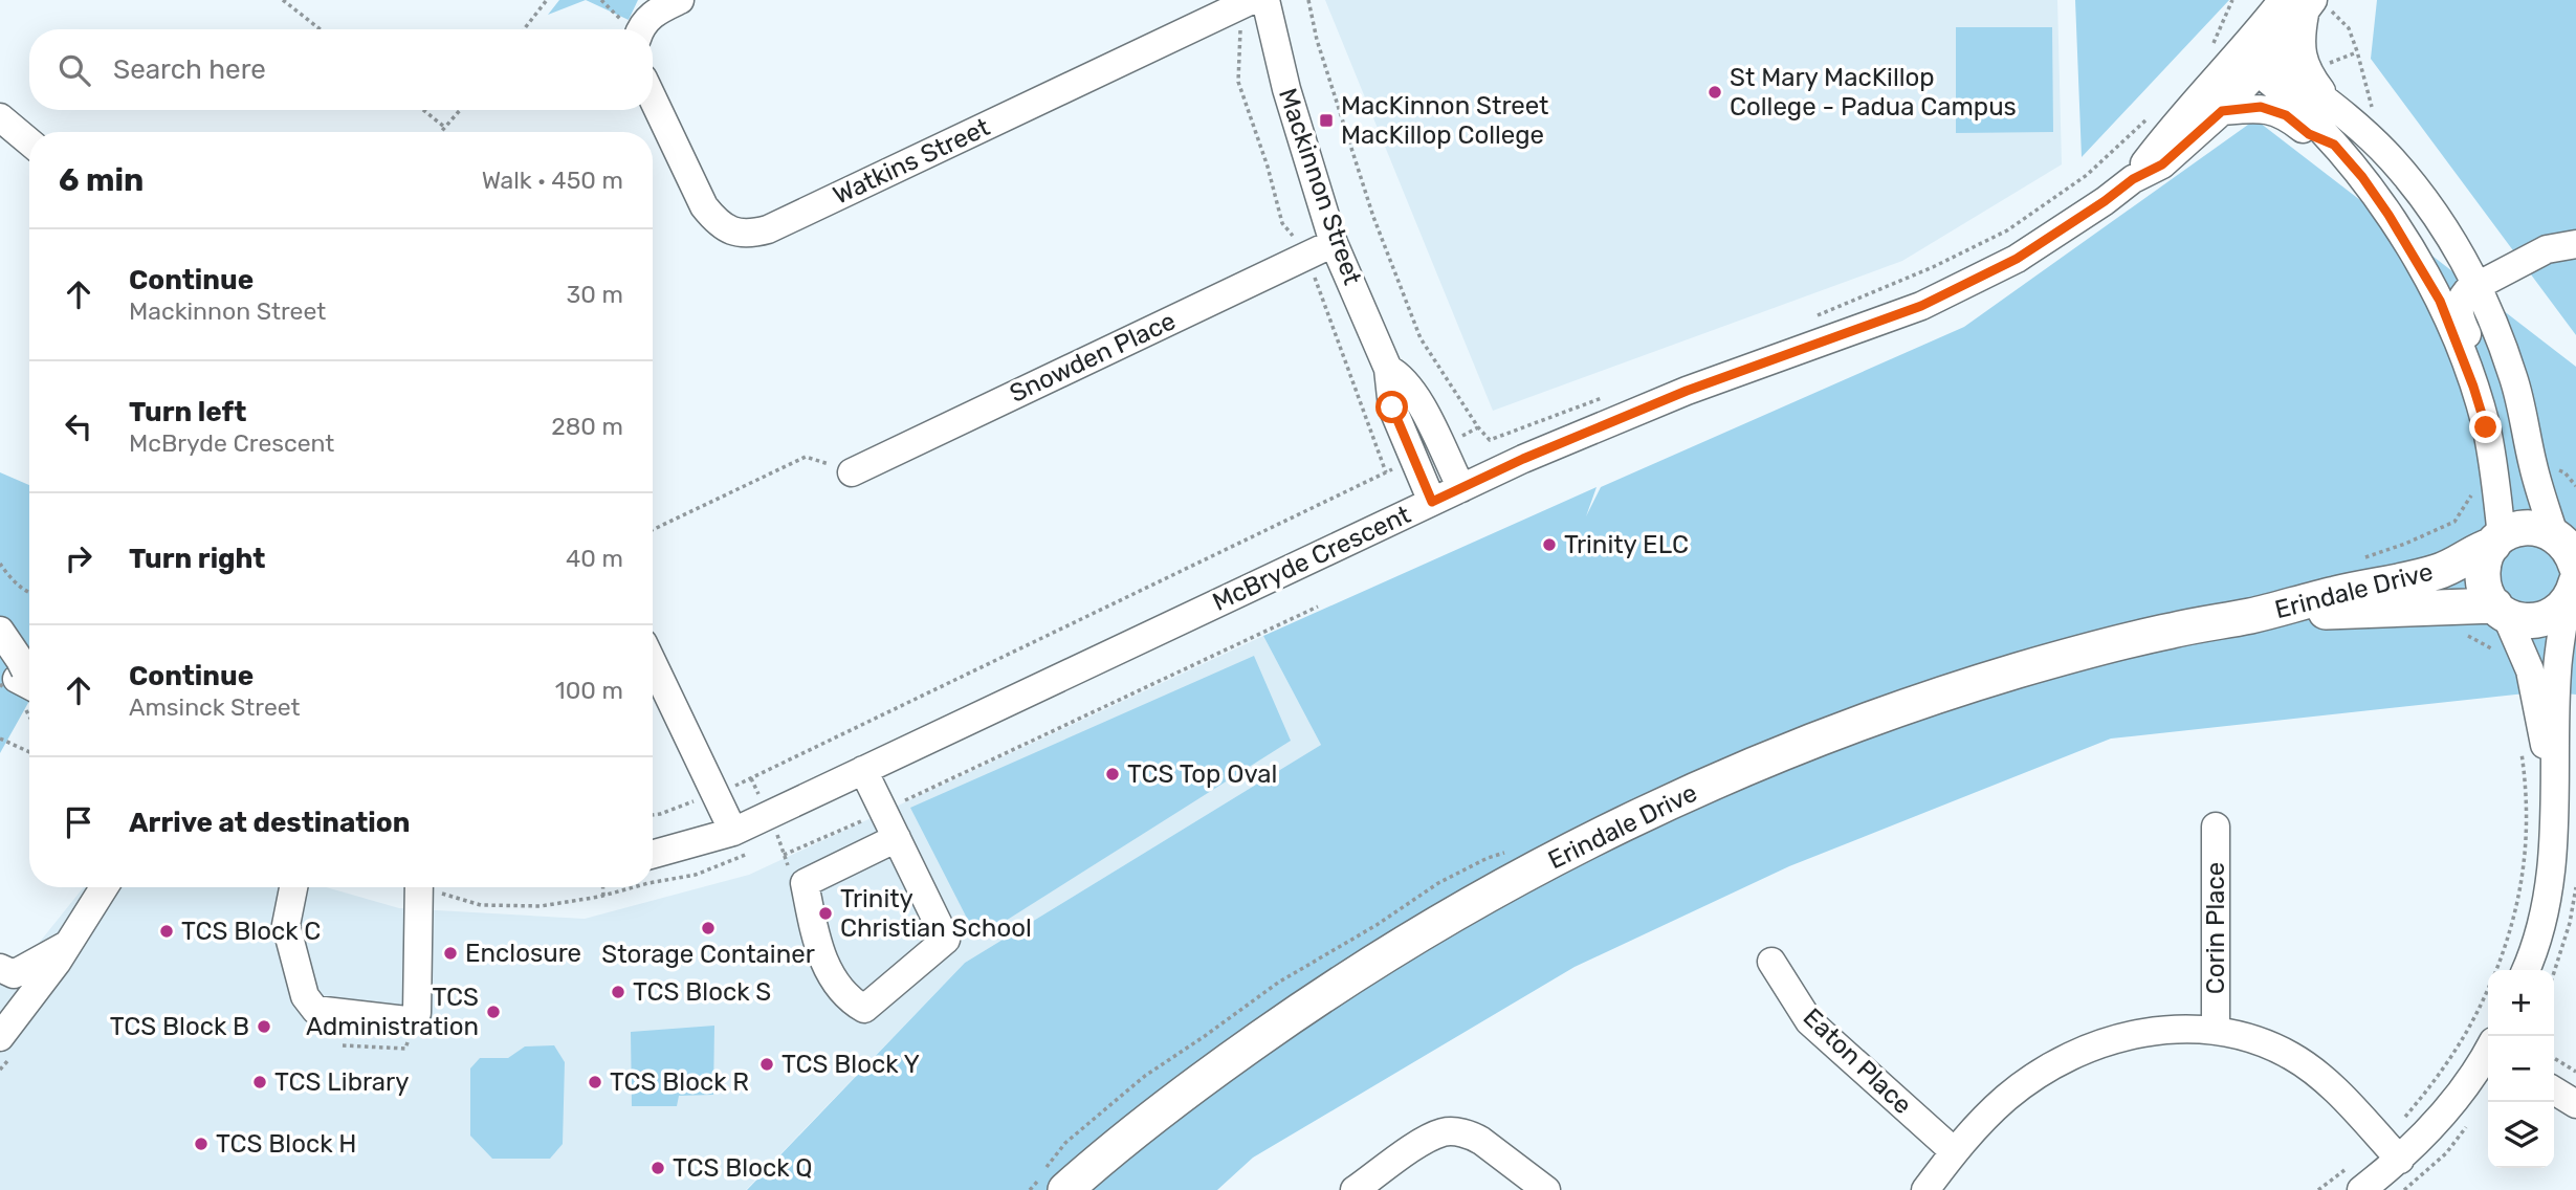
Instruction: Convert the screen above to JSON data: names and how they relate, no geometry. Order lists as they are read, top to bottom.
{
  "streets": {
    "main road": ["Erindale Drive"],
    "street": [
      "Watkins Street",
      "Mackinnon Street",
      "Snowden Place",
      "McBryde Crescent",
      "Corin Place",
      "Eaton Place"
    ]
  },
  "crossings": [
    ["Mackinnon Street", "Snowden Place"],
    ["Mackinnon Street", "McBryde Crescent"]
  ],
  "places": {
    "other": [
      "St Mary MacKillop College - Padua Campus",
      "Trinity ELC",
      "TCS Top Oval",
      "Trinity Christian School",
      "Storage Container",
      "TCS Block C",
      "Enclosure",
      "TCS Block S",
      "TCS Administration",
      "TCS Block B",
      "TCS Block Y",
      "TCS Library",
      "TCS Block R",
      "TCS Block H",
      "TCS Block Q"
    ],
    "transit": ["MacKinnon Street MacKillop College"]
  },
  "page": {
    "search": "Search here",
    "heading": ["6 min", "Walk · 450 m"],
    "list": [
      ["Continue", "Mackinnon Street", "30 m"],
      ["Turn left", "McBryde Crescent", "280 m"],
      ["Turn right", "40 m"],
      ["Continue", "Amsinck Street", "100 m"],
      "Arrive at destination"
    ],
    "map_buttons": ["+", "−"]
  }
}
